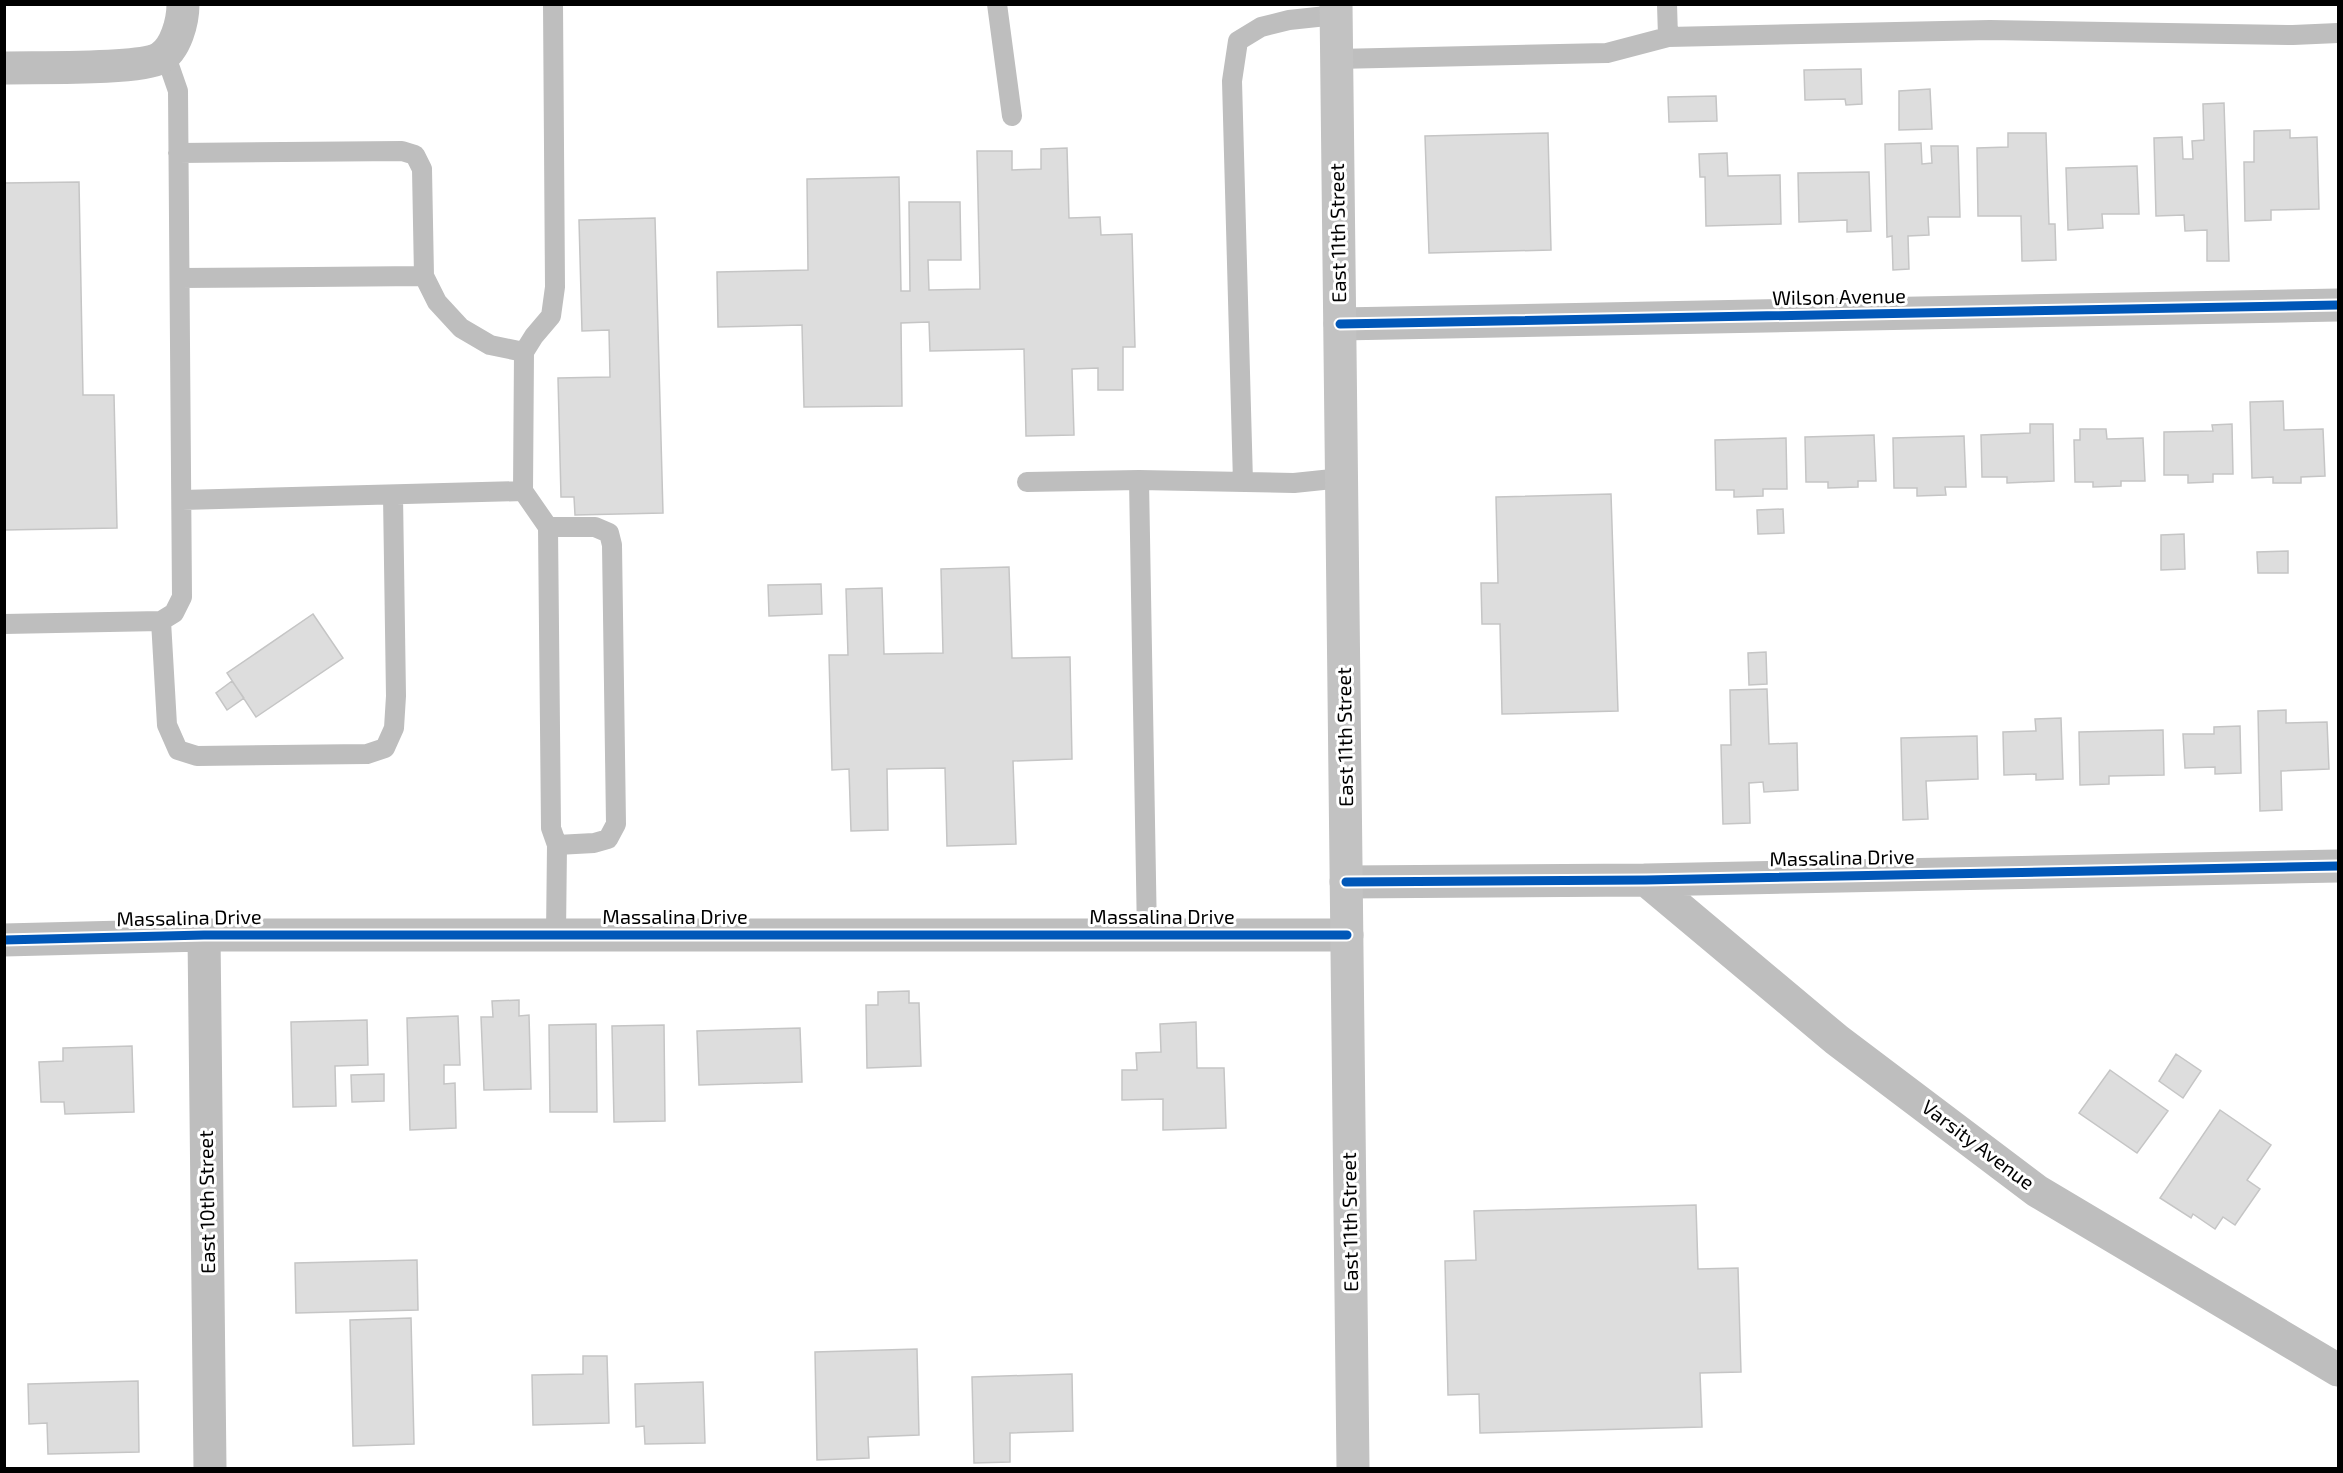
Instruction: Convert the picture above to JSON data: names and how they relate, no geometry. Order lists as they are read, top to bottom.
{
  "streets": {
    "main road": ["East 11th Street"],
    "street": [
      "Wilson Avenue",
      "Massalina Drive",
      "Varsity Avenue",
      "East 10th Street"
    ]
  },
  "crossings": [
    ["East 11th Street", "Wilson Avenue"],
    ["East 11th Street", "Massalina Drive"],
    ["Massalina Drive", "Varsity Avenue"],
    ["Massalina Drive", "East 10th Street"]
  ]
}
